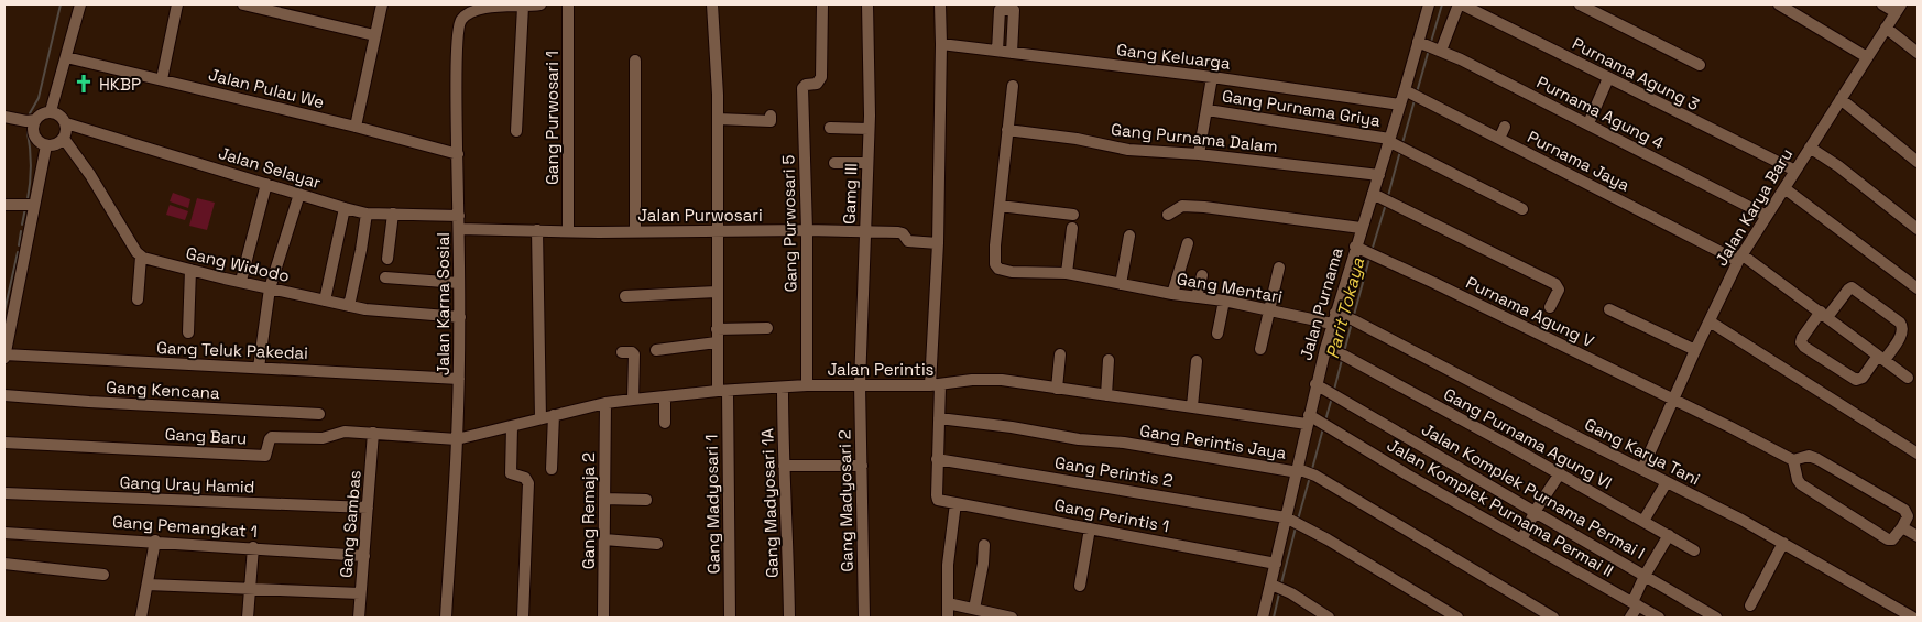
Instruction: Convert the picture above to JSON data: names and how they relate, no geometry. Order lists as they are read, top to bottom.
{
  "streets": {
    "street": [
      "Gang Keluarga",
      "Purnama Agung 3",
      "Jalan Pulau We",
      "Gang Purnama Griya",
      "Purnama Agung 4",
      "Gang Purwosari 1",
      "Gang Purnama Dalam",
      "Purnama Jaya",
      "Jalan Selayar",
      "Gamg III",
      "Jalan Karya Baru",
      "Jalan Purwosari",
      "Gang Purwosari 5",
      "Gang Widodo",
      "Gang Mentari",
      "Jalan Karna Sosial",
      "Jalan Purnama",
      "Purnama Agung V",
      "Gang Teluk Pakedai",
      "Jalan Perintis",
      "Gang Kencana",
      "Gang Baru",
      "Gang Purnama Agung VI",
      "Gang Perintis Jaya",
      "Gang Karya Tani",
      "Gang Perintis 2",
      "Gang Uray Hamid",
      "Jalan Komplek Purnama Permai I",
      "Gang Madyosari 2",
      "Gang Madyosari 1A",
      "Gang Madyosari 1",
      "Jalan Komplek Purnama Permai II",
      "Gang Remaja 2",
      "Gang Perintis 1",
      "Gang Sambas",
      "Gang Pemangkat 1"
    ]
  },
  "crossings": [
    ["Gang Keluarga", "Jalan Purnama"],
    ["Purnama Agung 3", "Jalan Karya Baru"],
    ["Jalan Pulau We", "Jalan Karna Sosial"],
    ["Gang Purnama Griya", "Jalan Purnama"],
    ["Purnama Agung 4", "Jalan Karya Baru"],
    ["Purnama Agung 4", "Jalan Purnama"],
    ["Gang Purwosari 1", "Jalan Purwosari"],
    ["Gang Purnama Dalam", "Jalan Purnama"],
    ["Purnama Jaya", "Jalan Karya Baru"],
    ["Purnama Jaya", "Jalan Purnama"],
    ["Jalan Selayar", "Jalan Karna Sosial"],
    ["Gamg III", "Jalan Purwosari"],
    ["Gamg III", "Jalan Perintis"],
    ["Gamg III", "Gang Madyosari 2"],
    ["Jalan Karya Baru", "Purnama Agung V"],
    ["Jalan Karya Baru", "Gang Karya Tani"],
    ["Jalan Purwosari", "Gang Purwosari 5"],
    ["Jalan Purwosari", "Jalan Karna Sosial"],
    ["Jalan Purwosari", "Gang Madyosari 1"],
    ["Gang Purwosari 5", "Jalan Perintis"],
    ["Gang Widodo", "Jalan Karna Sosial"],
    ["Gang Mentari", "Jalan Purnama"],
    ["Gang Mentari", "Gang Karya Tani"],
    ["Jalan Karna Sosial", "Gang Teluk Pakedai"],
    ["Jalan Karna Sosial", "Jalan Perintis"],
    ["Jalan Karna Sosial", "Gang Baru"],
    ["Jalan Purnama", "Purnama Agung V"],
    ["Jalan Purnama", "Jalan Perintis"],
    ["Jalan Purnama", "Gang Purnama Agung VI"],
    ["Jalan Purnama", "Gang Perintis Jaya"],
    ["Jalan Purnama", "Gang Perintis 2"],
    ["Jalan Purnama", "Jalan Komplek Purnama Permai I"],
    ["Jalan Purnama", "Jalan Komplek Purnama Permai II"],
    ["Jalan Purnama", "Gang Perintis 1"],
    ["Jalan Perintis", "Gang Baru"],
    ["Jalan Perintis", "Gang Madyosari 2"],
    ["Jalan Perintis", "Gang Madyosari 1A"],
    ["Jalan Perintis", "Gang Madyosari 1"],
    ["Jalan Perintis", "Jalan Komplek Purnama Permai II"],
    ["Jalan Perintis", "Gang Remaja 2"],
    ["Gang Baru", "Gang Sambas"],
    ["Gang Perintis 2", "Gang Perintis 1"],
    ["Gang Uray Hamid", "Gang Sambas"],
    ["Gang Sambas", "Gang Pemangkat 1"]
  ],
  "water": ["Parit Tokaya"],
  "places": {
    "church": ["HKBP"]
  }
}
